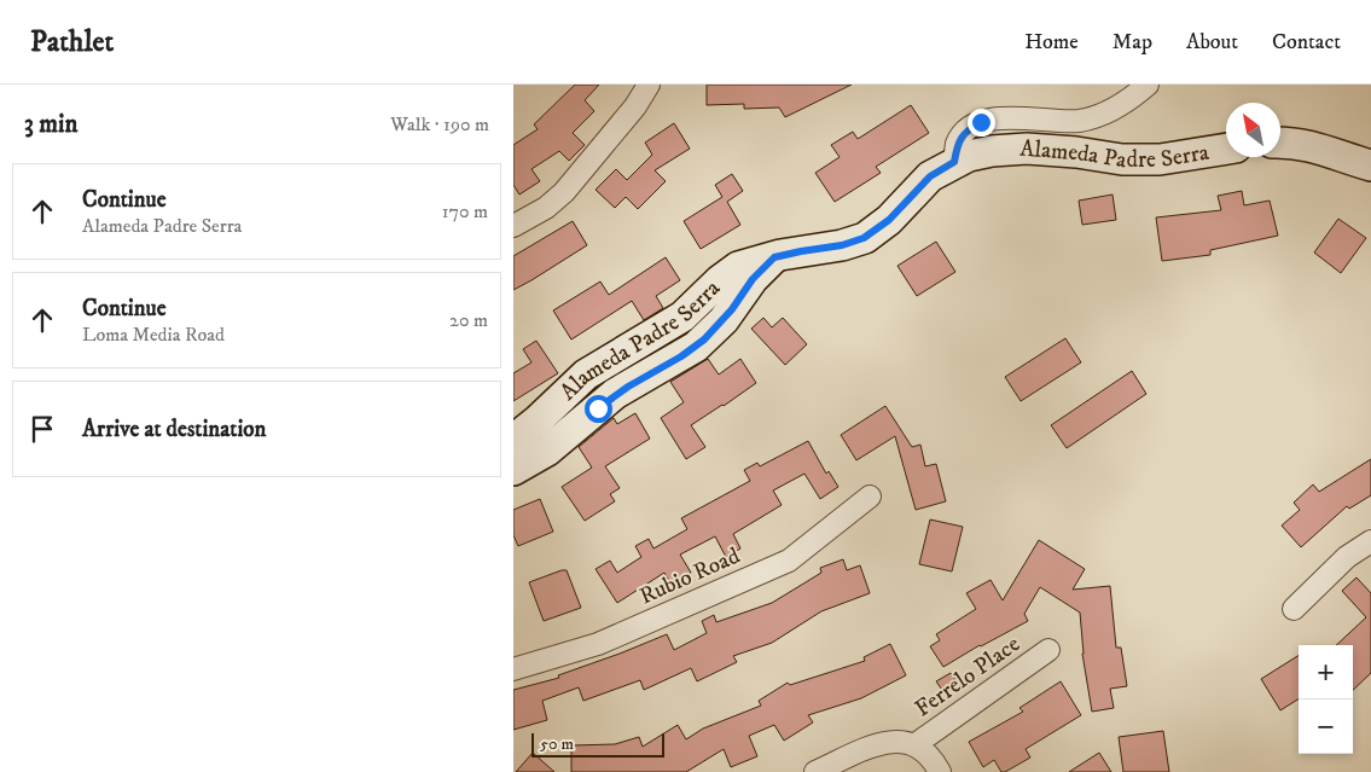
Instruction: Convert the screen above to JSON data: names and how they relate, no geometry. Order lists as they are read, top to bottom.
{
  "streets": {
    "street": ["Alameda Padre Serra", "Rubio Road", "Ferrelo Place"]
  },
  "scale_bar": "50 m",
  "north": "top left",
  "page": {
    "header": "Pathlet",
    "nav": [
      "Home",
      "Map",
      "About",
      "Contact"
    ],
    "heading": ["3 min", "Walk · 190 m"],
    "list": [
      ["Continue", "Alameda Padre Serra", "170 m"],
      ["Continue", "Loma Media Road", "20 m"],
      "Arrive at destination"
    ],
    "map_buttons": ["+", "−"],
    "scale": "50 m"
  }
}
